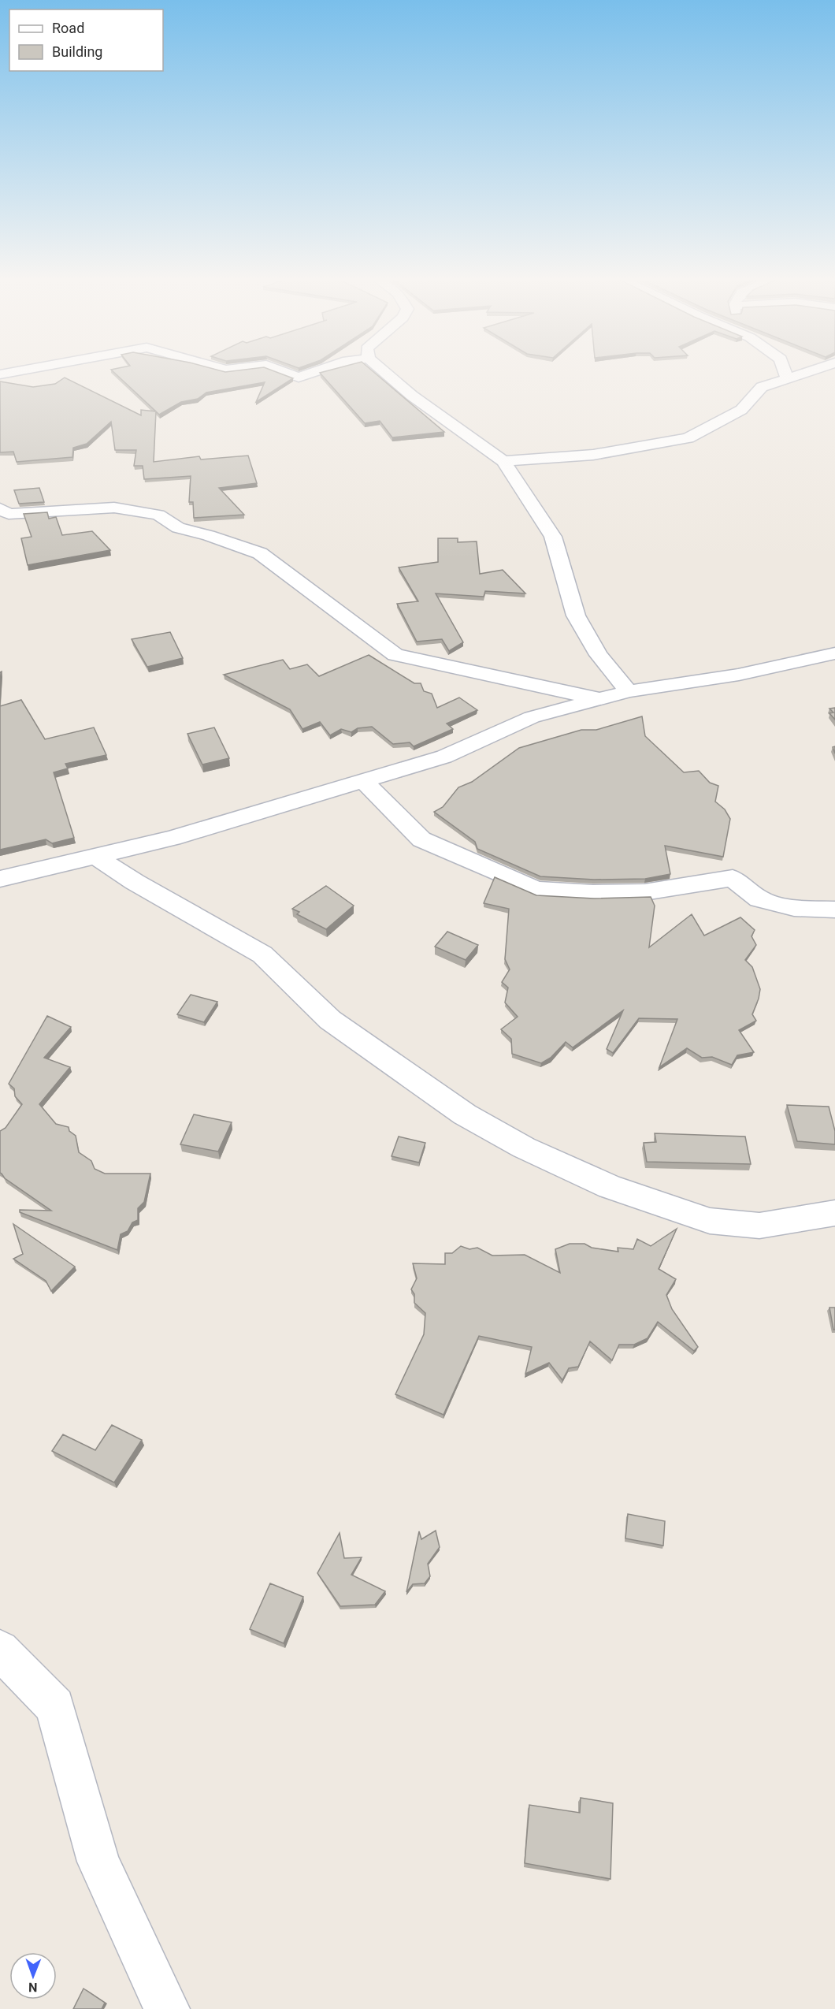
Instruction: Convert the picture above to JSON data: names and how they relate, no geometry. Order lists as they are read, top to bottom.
{
  "legend": ["Road", "Building"],
  "north": "bottom"
}
